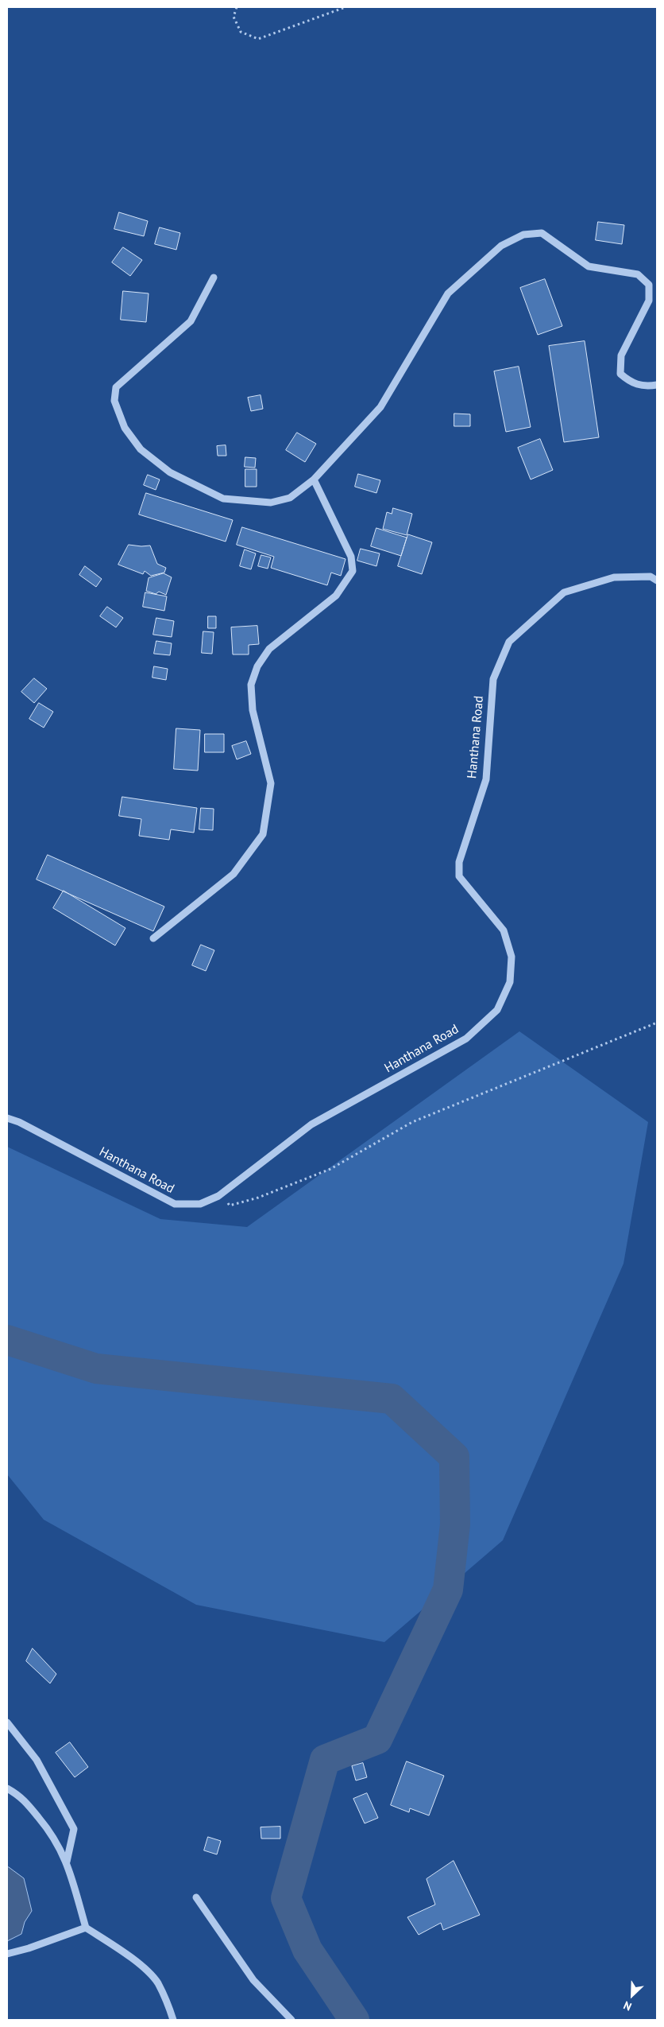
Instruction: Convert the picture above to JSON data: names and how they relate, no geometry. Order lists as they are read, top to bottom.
{
  "streets": {
    "street": ["Hanthana Road"]
  },
  "north": "bottom left"
}
